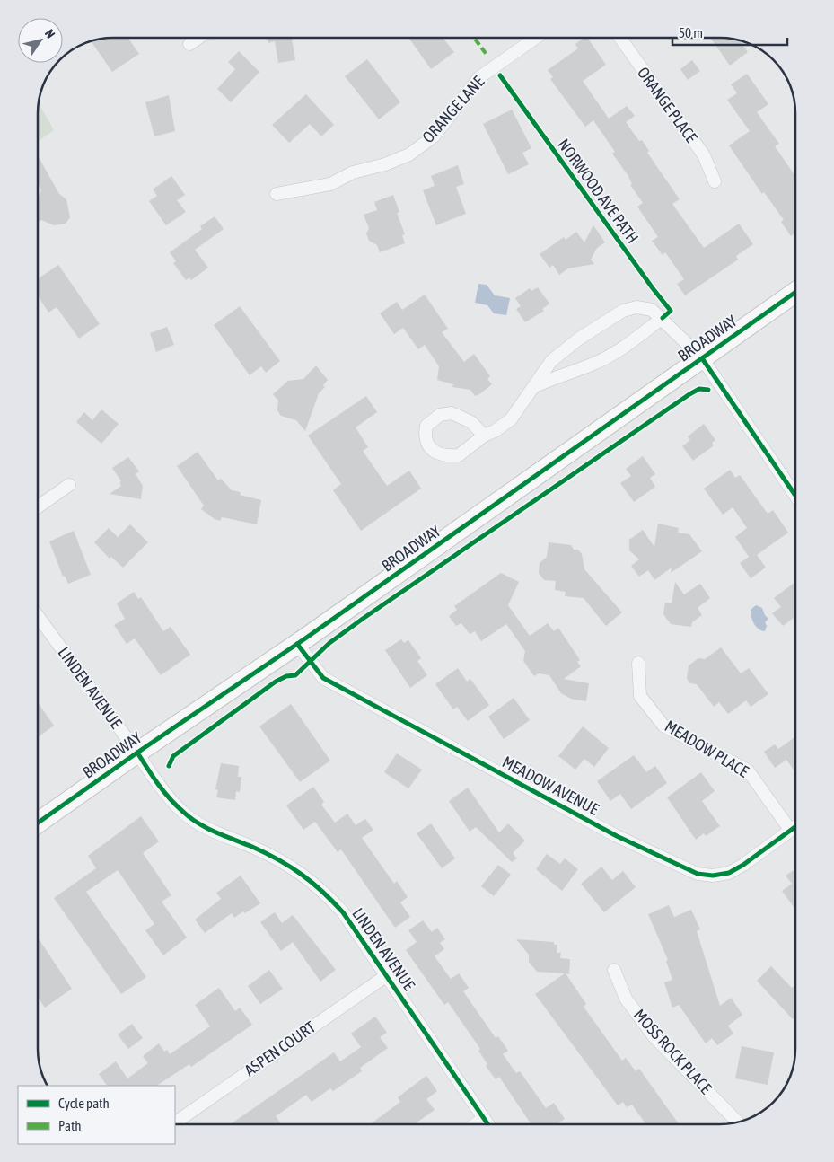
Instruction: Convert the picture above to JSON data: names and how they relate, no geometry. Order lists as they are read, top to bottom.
{
  "streets": {
    "main road": ["BROADWAY"],
    "street": [
      "ORANGE PLACE",
      "ORANGE LANE",
      "LINDEN AVENUE",
      "MEADOW PLACE",
      "MEADOW AVENUE",
      "ASPEN COURT",
      "MOSS ROCK PLACE"
    ],
    "cycle path": ["NORWOOD AVE PATH"]
  },
  "crossings": [
    ["BROADWAY", "LINDEN AVENUE"],
    ["BROADWAY", "MEADOW AVENUE"],
    ["LINDEN AVENUE", "ASPEN COURT"],
    ["MEADOW PLACE", "MEADOW AVENUE"]
  ],
  "legend": ["Cycle path", "Path"],
  "scale_bar": "50 m",
  "north": "top right"
}
